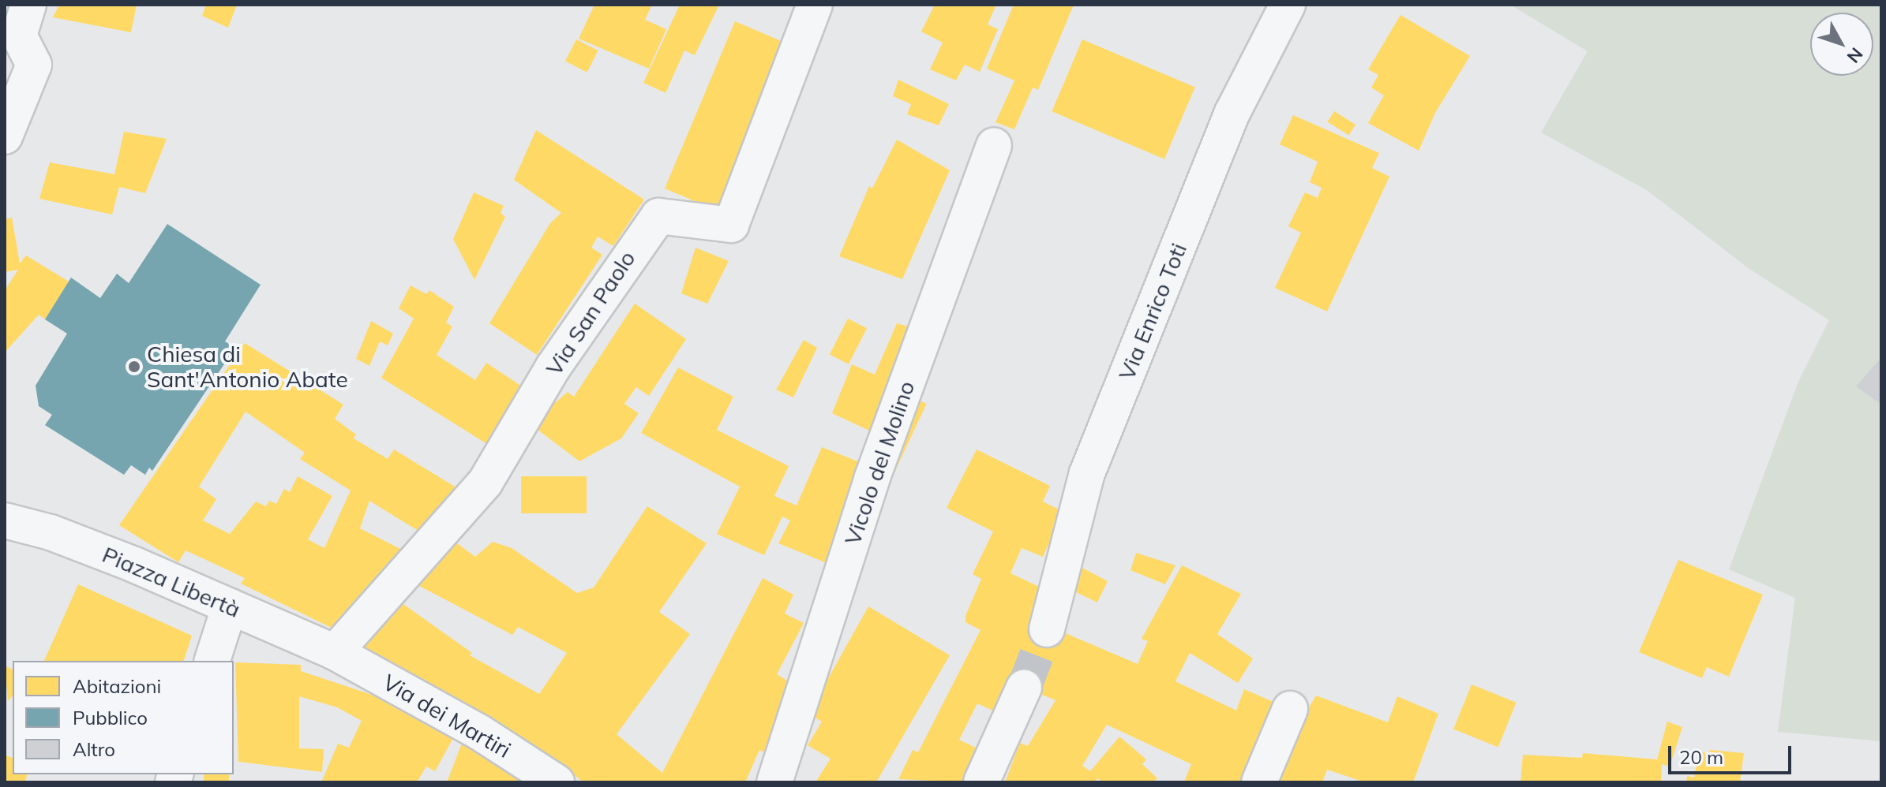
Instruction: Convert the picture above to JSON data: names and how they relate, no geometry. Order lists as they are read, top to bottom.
{
  "streets": {
    "street": [
      "Via Enrico Toti",
      "Via San Paolo",
      "Vicolo del Molino",
      "Piazza Libertà",
      "Via dei Martiri"
    ]
  },
  "crossings": [
    ["Via San Paolo", "Piazza Libertà"],
    ["Via San Paolo", "Via dei Martiri"],
    ["Piazza Libertà", "Via dei Martiri"]
  ],
  "places": ["Chiesa di Sant'Antonio Abate"],
  "legend": ["Abitazioni", "Pubblico", "Altro"],
  "scale_bar": "20 m",
  "north": "bottom right"
}
